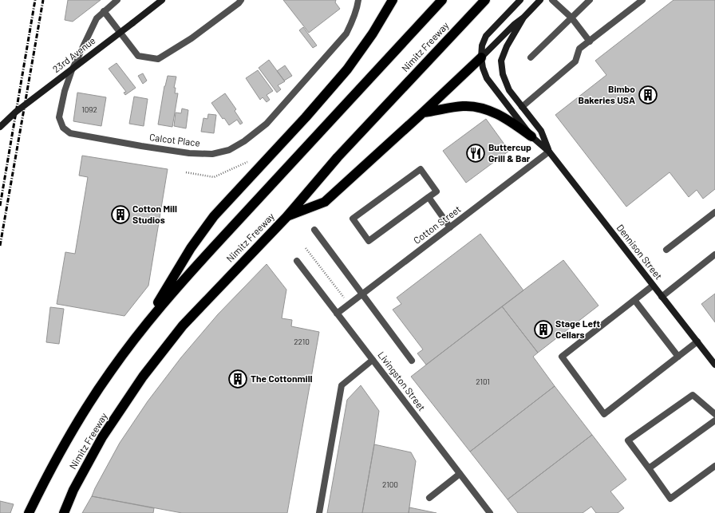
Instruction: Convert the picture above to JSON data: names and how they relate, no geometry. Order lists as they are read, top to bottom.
{
  "streets": {
    "highway": ["Nimitz Freeway"],
    "main road": ["23rd Avenue", "Dennison Street"],
    "street": ["Calcot Place", "Cotton Street", "Livingston Street"]
  },
  "crossings": [
    ["Cotton Street", "Dennison Street"],
    ["Cotton Street", "Livingston Street"]
  ],
  "places": {
    "building": [
      "Bimbo Bakeries USA",
      "Cotton Mill Studios",
      "Stage Left Cellars",
      "The Cottonmill"
    ],
    "restaurant": ["Buttercup Grill & Bar"]
  },
  "house_numbers": [
    "1092",
    "2210",
    "2101",
    "2100"
  ]
}
